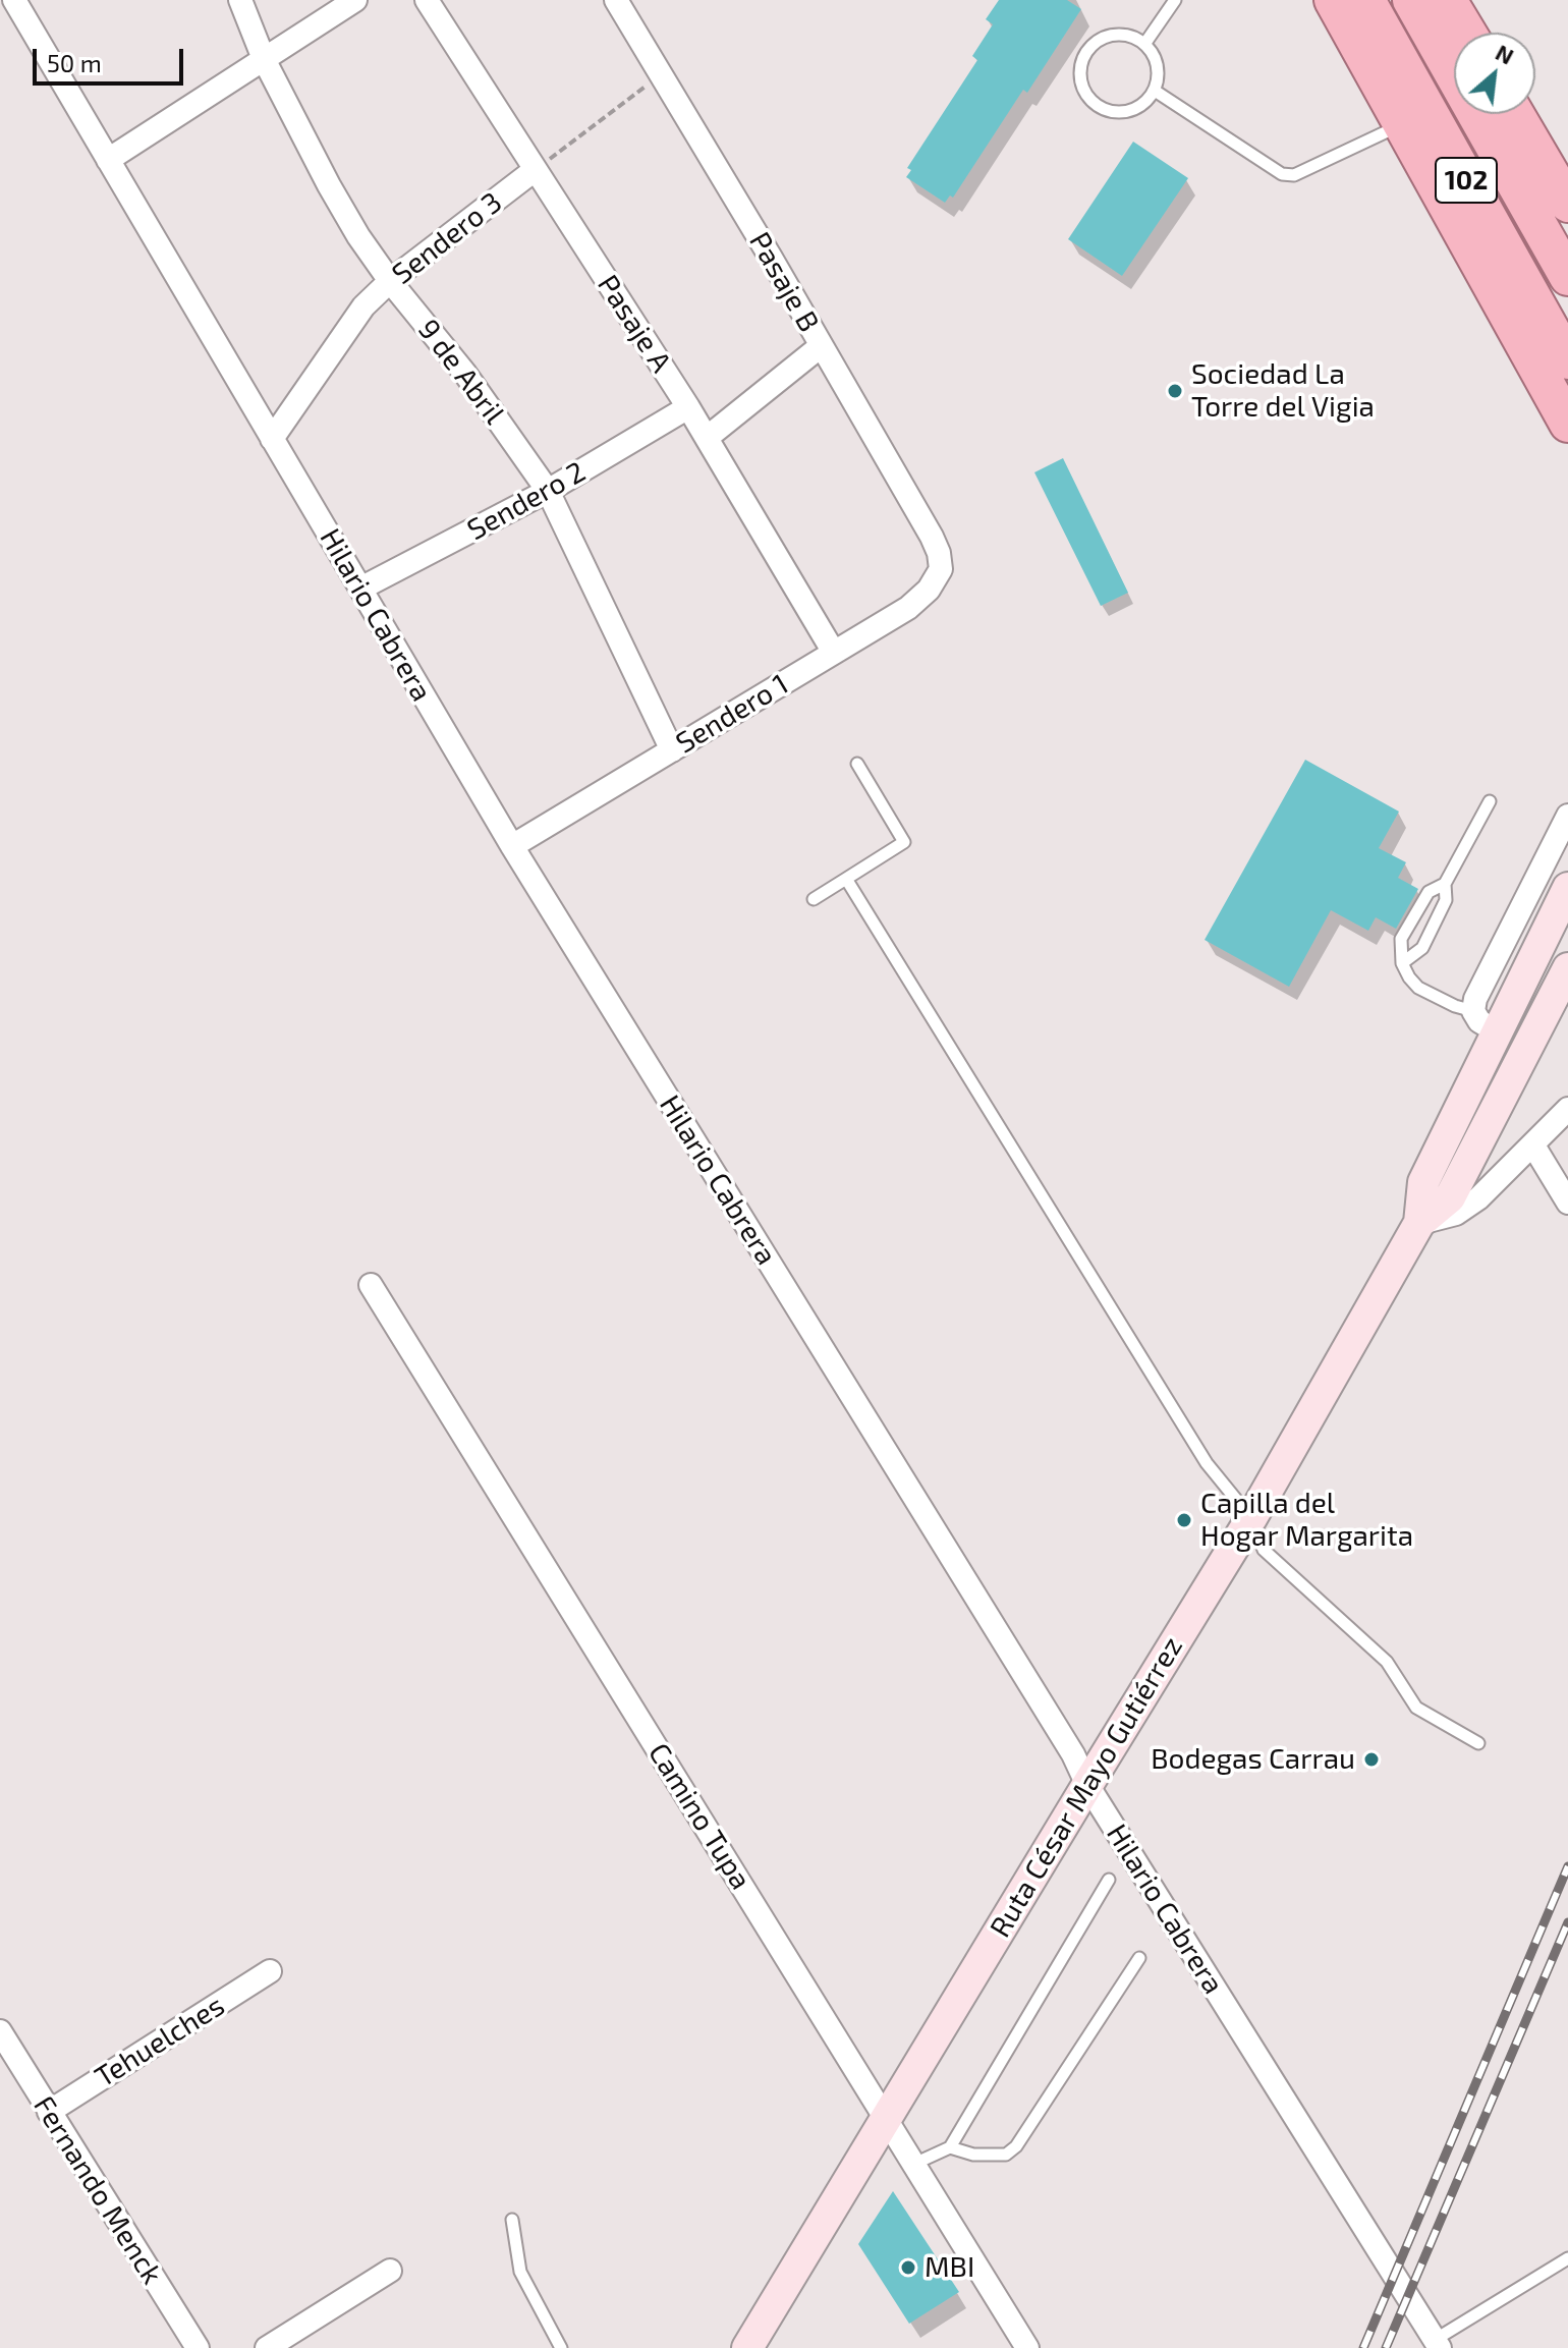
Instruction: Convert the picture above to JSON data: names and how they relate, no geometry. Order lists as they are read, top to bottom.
{
  "streets": {
    "highway": ["102"],
    "main road": ["Ruta César Mayo Gutiérrez"],
    "street": [
      "Sendero 3",
      "Pasaje B",
      "Pasaje A",
      "9 de Abril",
      "Sendero 2",
      "Hilario Cabrera",
      "Sendero 1",
      "Camino Tupa",
      "Tehuelches",
      "Fernando Menck"
    ]
  },
  "crossings": [
    ["Sendero 3", "Pasaje A"],
    ["Sendero 3", "9 de Abril"],
    ["Sendero 3", "Hilario Cabrera"],
    ["Pasaje B", "Sendero 1"],
    ["Pasaje A", "Sendero 2"],
    ["Pasaje A", "Sendero 1"],
    ["9 de Abril", "Sendero 2"],
    ["9 de Abril", "Sendero 1"],
    ["Sendero 2", "Hilario Cabrera"],
    ["Hilario Cabrera", "Sendero 1"],
    ["Hilario Cabrera", "Ruta César Mayo Gutiérrez"],
    ["Ruta César Mayo Gutiérrez", "Camino Tupa"],
    ["Tehuelches", "Fernando Menck"]
  ],
  "places": [
    "Sociedad La Torre del Vigia",
    "Capilla del Hogar Margarita",
    "Bodegas Carrau",
    "MBI"
  ],
  "scale_bar": "50 m",
  "north": "top right"
}
